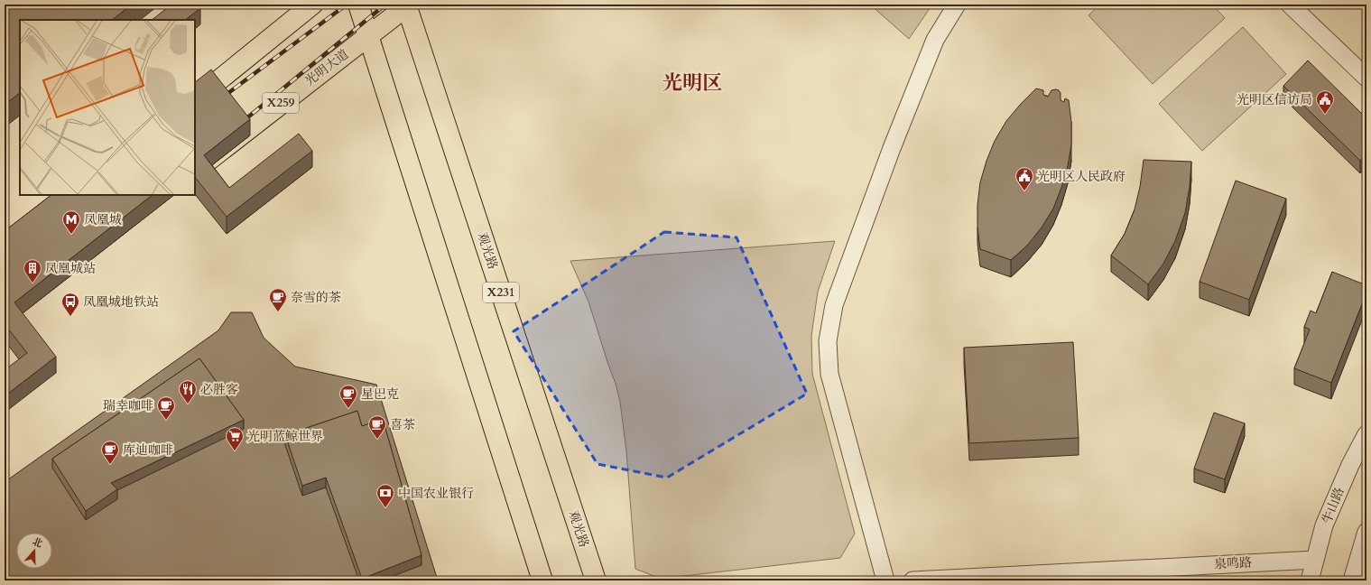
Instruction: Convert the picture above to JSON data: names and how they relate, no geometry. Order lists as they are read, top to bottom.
{
  "streets": {
    "main road": [
      "光明大道",
      "X259",
      "观光路",
      "X231"
    ],
    "street": ["牛山路", "泉鸣路"]
  },
  "crossings": [
    ["光明大道", "观光路"],
    ["牛山路", "泉鸣路"]
  ],
  "districts": ["光明区"],
  "places": {
    "public building": ["光明区信访局", "光明区人民政府"],
    "metro station": ["凤凰城"],
    "building": ["凤凰城站"],
    "cafe": [
      "奈雪的茶",
      "星巴克",
      "瑞幸咖啡",
      "喜茶",
      "库迪咖啡"
    ],
    "bus stop": ["凤凰城地铁站"],
    "restaurant": ["必胜客"],
    "supermarket": ["光明蓝鲸世界"],
    "bank": ["中国农业银行"]
  },
  "north": "top"
}
